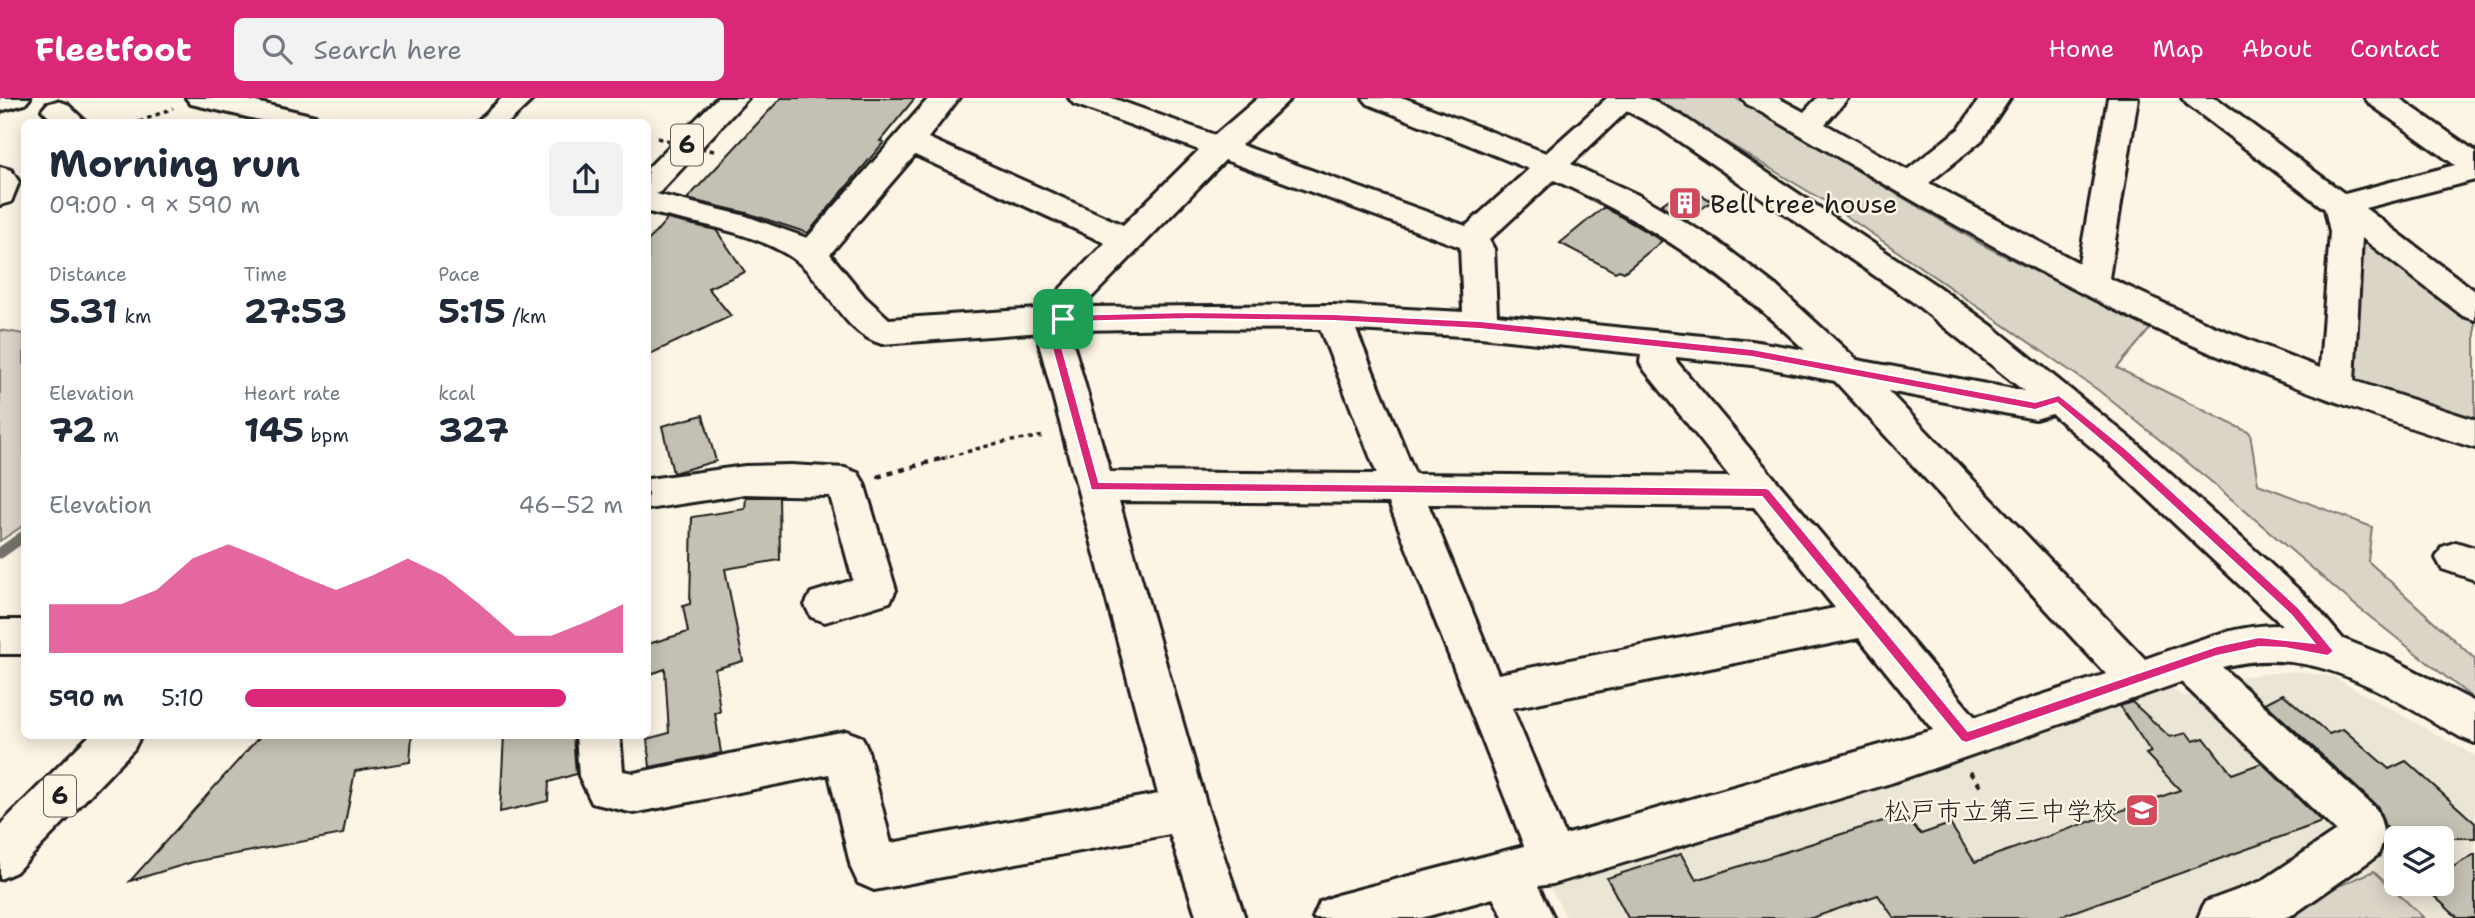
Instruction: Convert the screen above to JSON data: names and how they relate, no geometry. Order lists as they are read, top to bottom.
{
  "streets": {
    "main road": ["6"]
  },
  "places": {
    "building": ["Bell tree house"],
    "school or university": ["松戸市立第三中学校"]
  },
  "page": {
    "header": "Fleetfoot",
    "search": "Search here",
    "nav": [
      "Home",
      "Map",
      "About",
      "Contact"
    ],
    "heading": ["Morning run", "09:00 · 9 × 590 m"],
    "stats": [
      ["Distance", "5.31 km"],
      ["Time", "27:53"],
      ["Pace", "5:15 /km"],
      ["Elevation", "72 m"],
      ["Heart rate", "145 bpm"],
      ["kcal", "327"]
    ],
    "chart": ["Elevation", "46–52 m"],
    "list": [
      {
        "name": "590 m",
        "note": "5:10"
      }
    ]
  }
}
